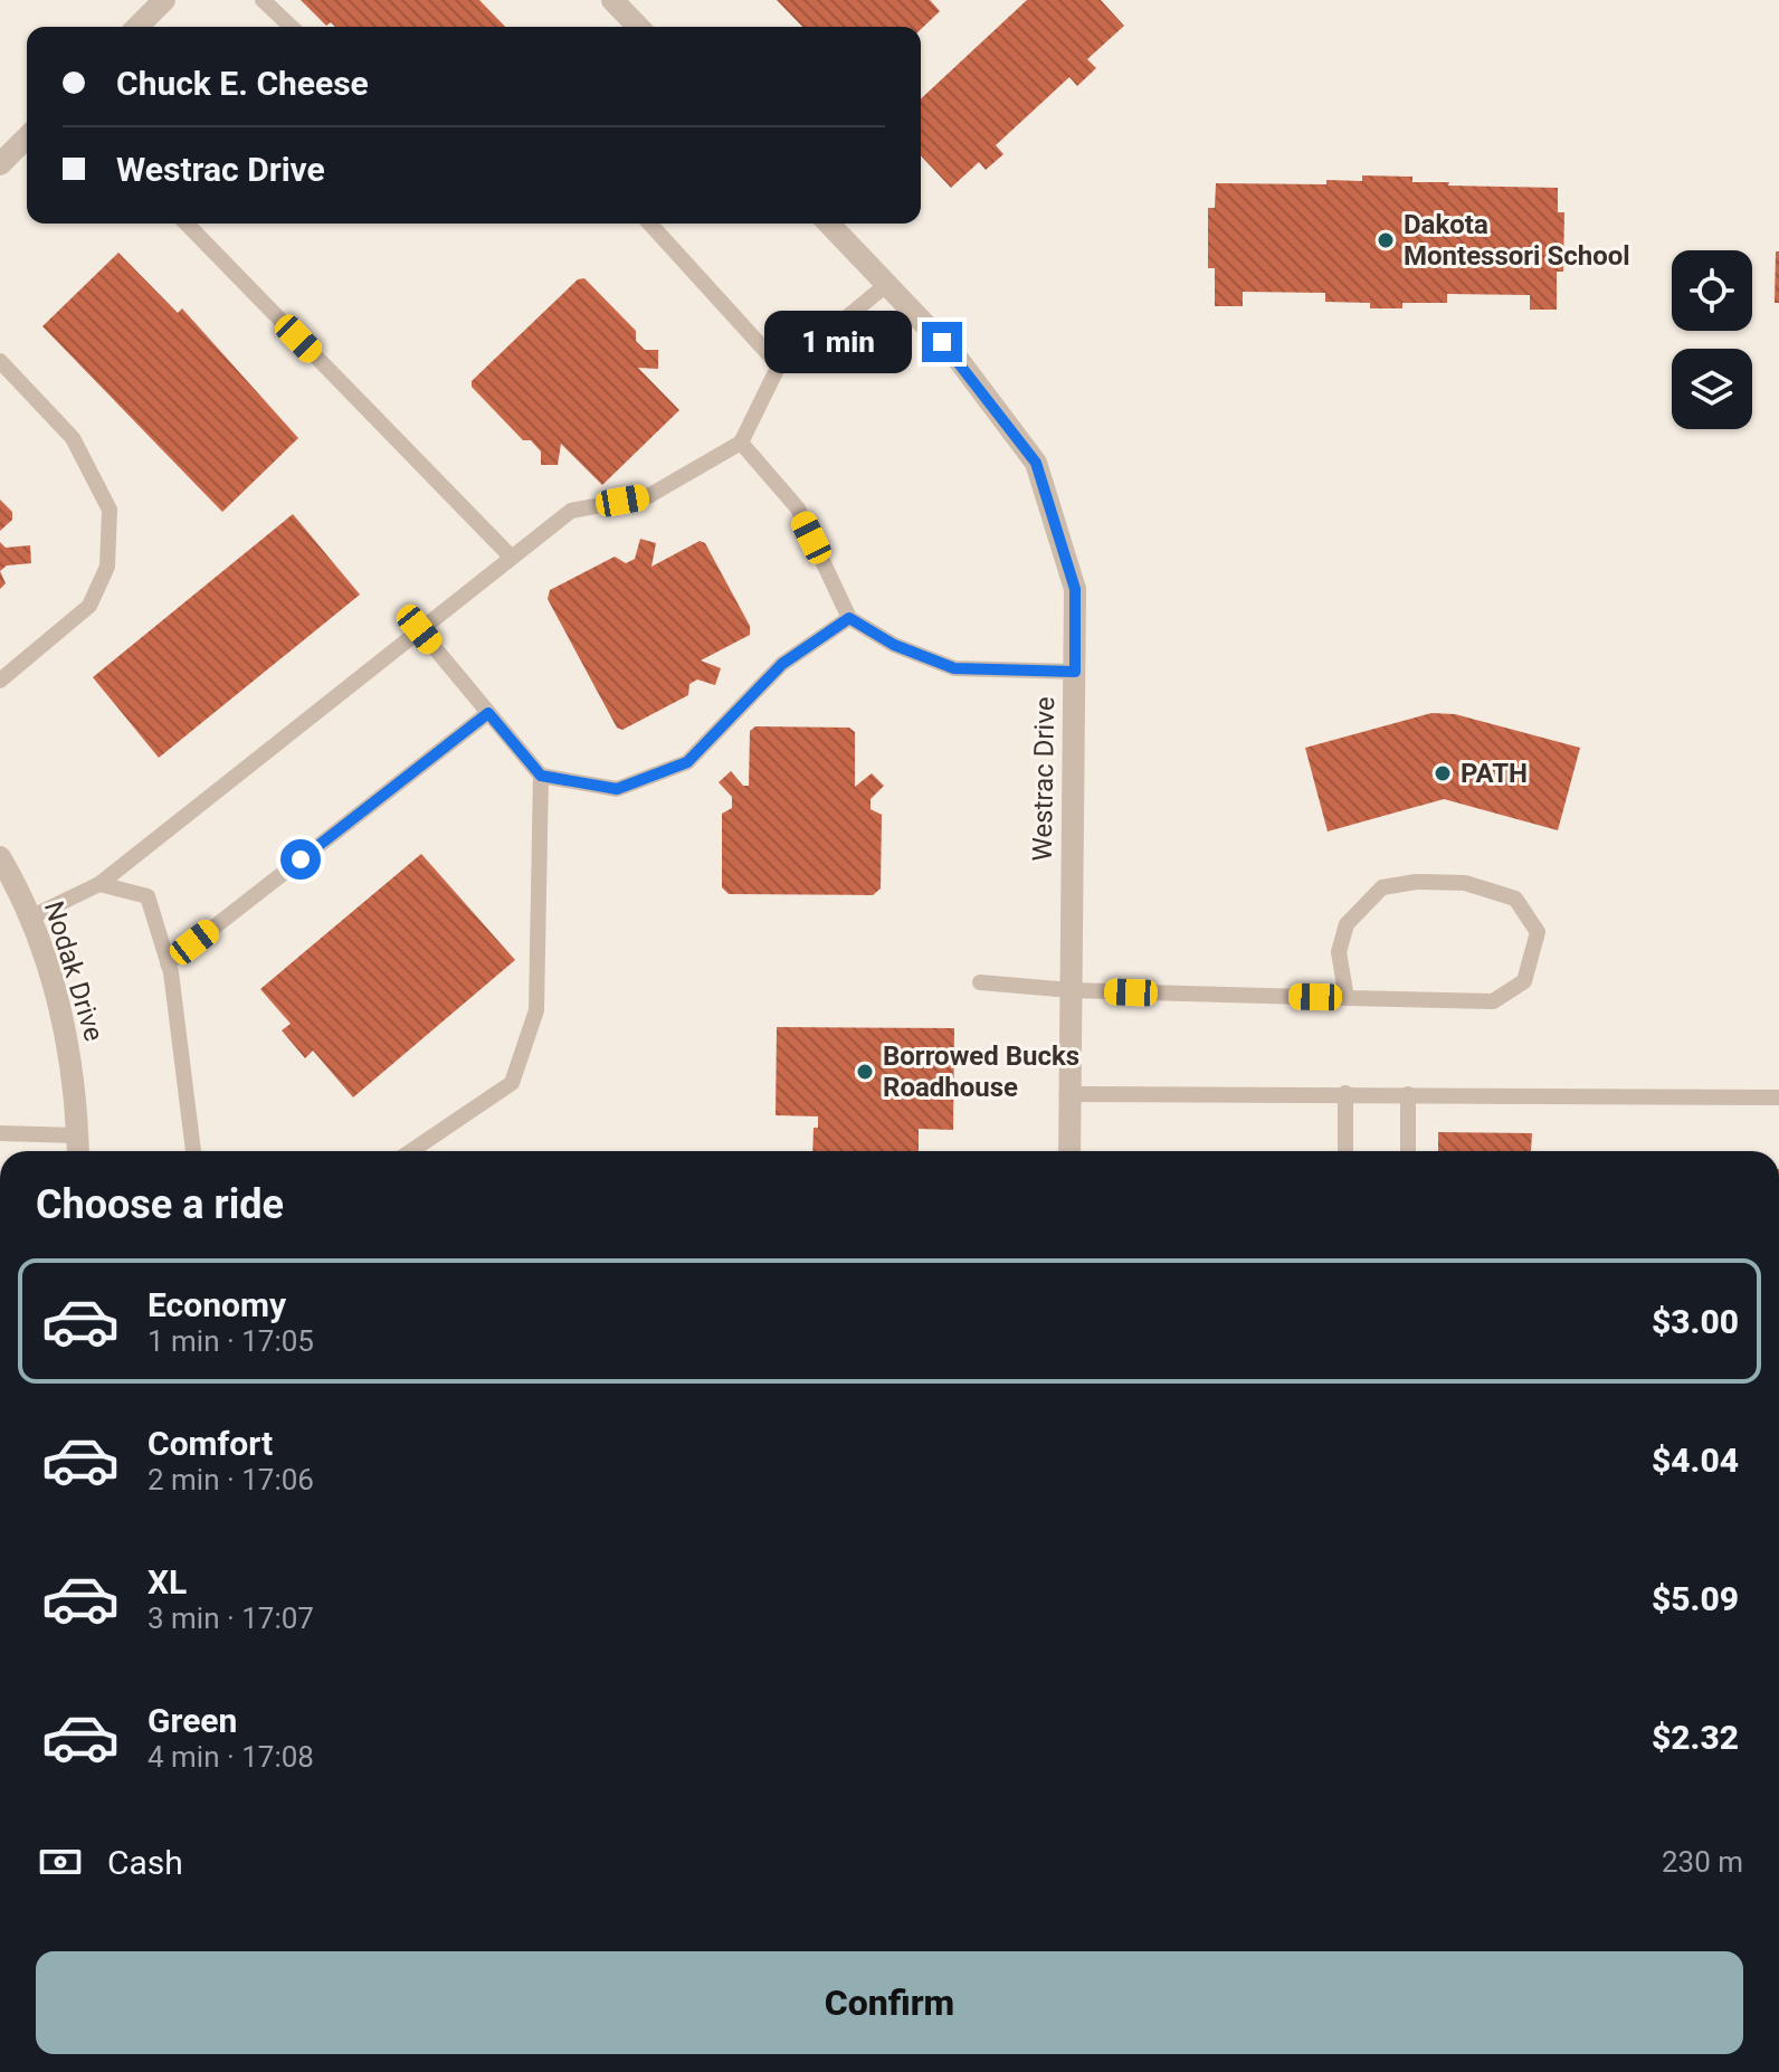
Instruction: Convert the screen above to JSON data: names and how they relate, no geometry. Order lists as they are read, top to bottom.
{
  "streets": {
    "street": ["Westrac Drive", "Nodak Drive"]
  },
  "places": ["Dakota Montessori School", "PATH", "Borrowed Bucks Roadhouse"],
  "page": {
    "banner": ["Chuck E. Cheese", "Westrac Drive"],
    "bubble": "1 min",
    "heading": "Choose a ride",
    "list": [
      {
        "name": "Economy",
        "note": "1 min · 17:05",
        "value": "$3.00"
      },
      {
        "name": "Comfort",
        "note": "2 min · 17:06",
        "value": "$4.04"
      },
      {
        "name": "XL",
        "note": "3 min · 17:07",
        "value": "$5.09"
      },
      {
        "name": "Green",
        "note": "4 min · 17:08",
        "value": "$2.32"
      }
    ],
    "pay": ["Cash", "230 m"],
    "buttons": "Confirm"
  }
}
